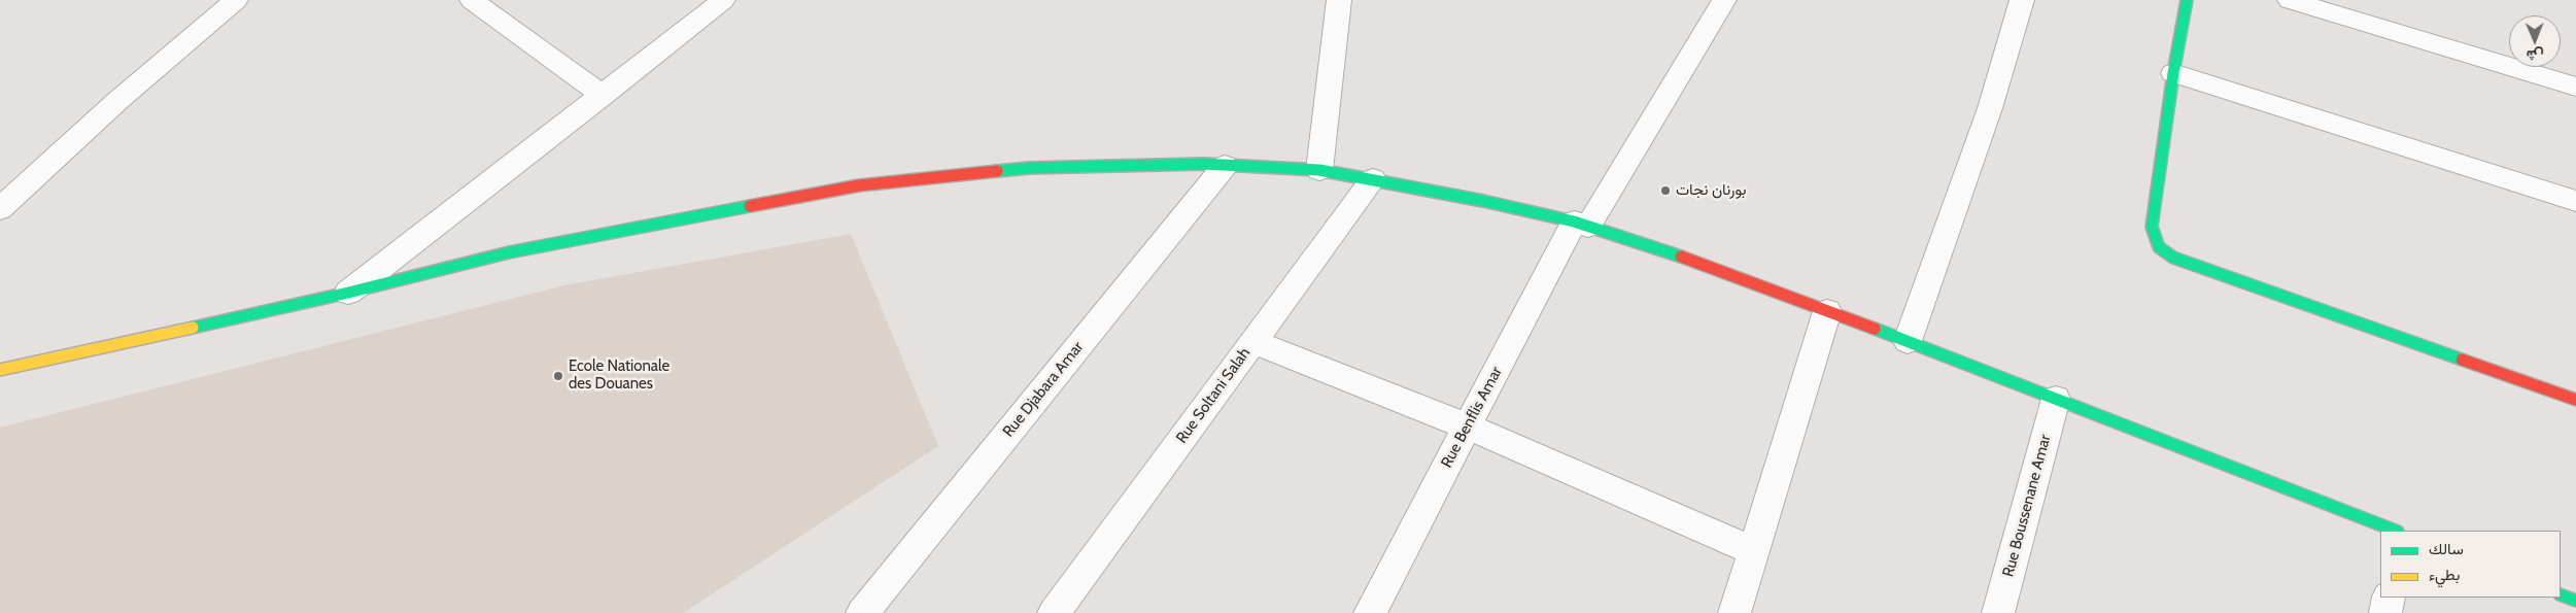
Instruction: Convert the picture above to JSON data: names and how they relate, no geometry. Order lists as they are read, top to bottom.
{
  "streets": {
    "street": [
      "Rue Djabara Amar",
      "Rue Soltani Salah",
      "Rue Benflis Amar",
      "Rue Boussenane Amar"
    ]
  },
  "places": ["بورنان نجات", "Ecole Nationale des Douanes"],
  "legend": ["سالك", "بطيء"],
  "north": "bottom"
}
